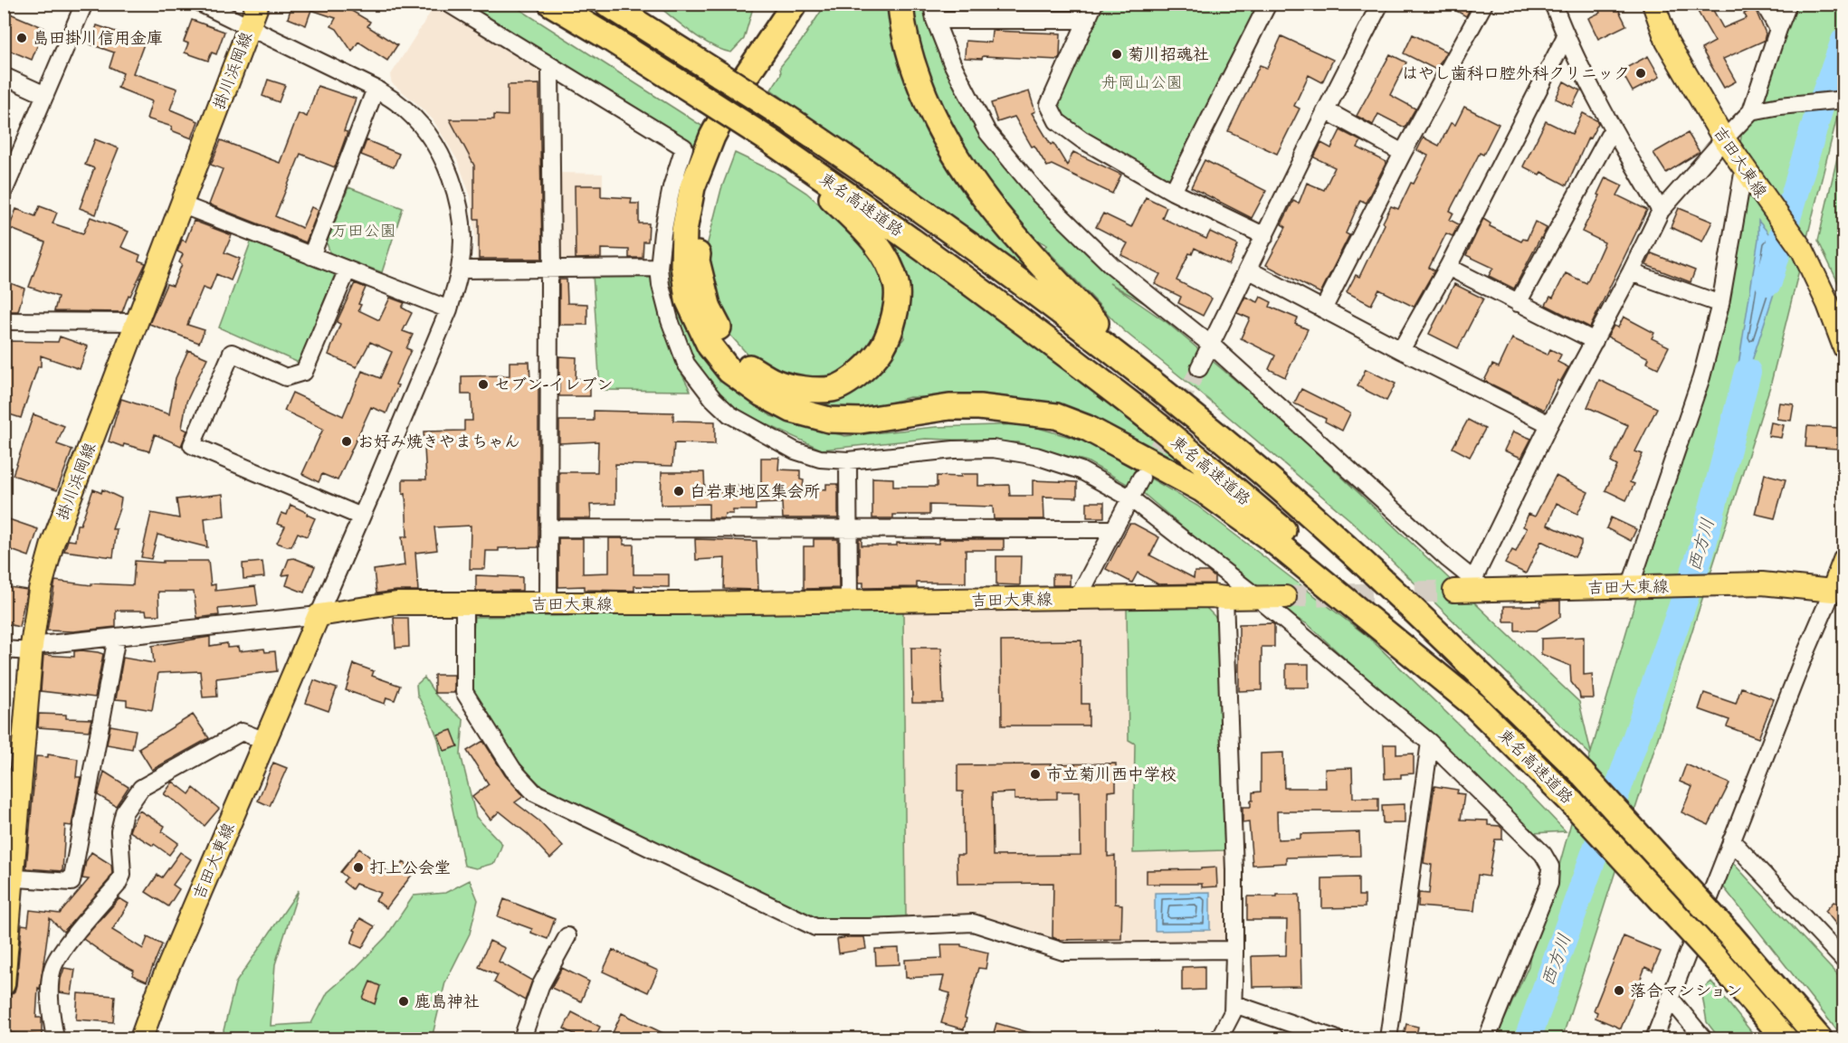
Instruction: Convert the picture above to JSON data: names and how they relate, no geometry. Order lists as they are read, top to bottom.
{
  "streets": {
    "highway": ["東名高速道路"],
    "main road": ["掛川浜岡線", "吉田大東線"]
  },
  "water": ["西方川"],
  "parks": ["舟岡山公園", "万田公園"],
  "places": [
    "島田掛川信用金庫",
    "菊川招魂社",
    "はやし歯科口腔外科クリニック",
    "セブン-イレブン",
    "お好み焼きやまちゃん",
    "白岩東地区集会所",
    "市立菊川西中学校",
    "打上公会堂",
    "落合マンション",
    "鹿島神社"
  ]
}
